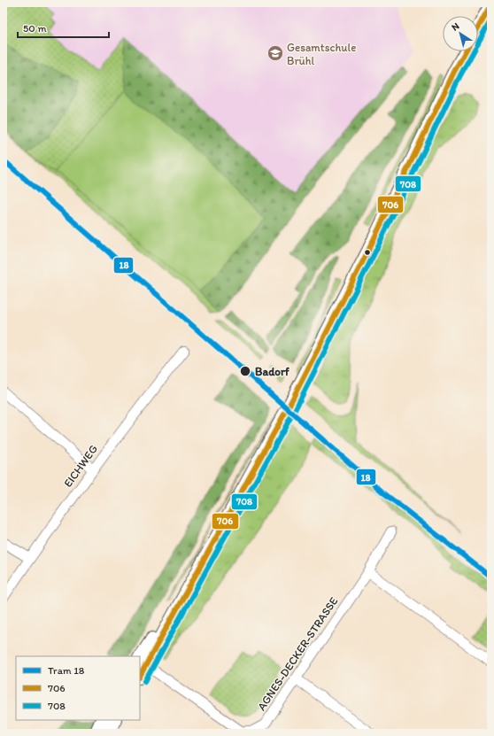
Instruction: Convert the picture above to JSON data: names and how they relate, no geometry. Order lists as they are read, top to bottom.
{
  "streets": {
    "street": ["EICHWEG", "AGNES-DECKER-STRASSE"]
  },
  "places": {
    "school or university": ["Gesamtschule Brühl"],
    "other": ["Badorf"]
  },
  "lines": ["transit line 706", "transit line 708", "tram line 18"],
  "legend": ["Tram 18", "706", "708"],
  "scale_bar": "50 m",
  "north": "top left"
}
